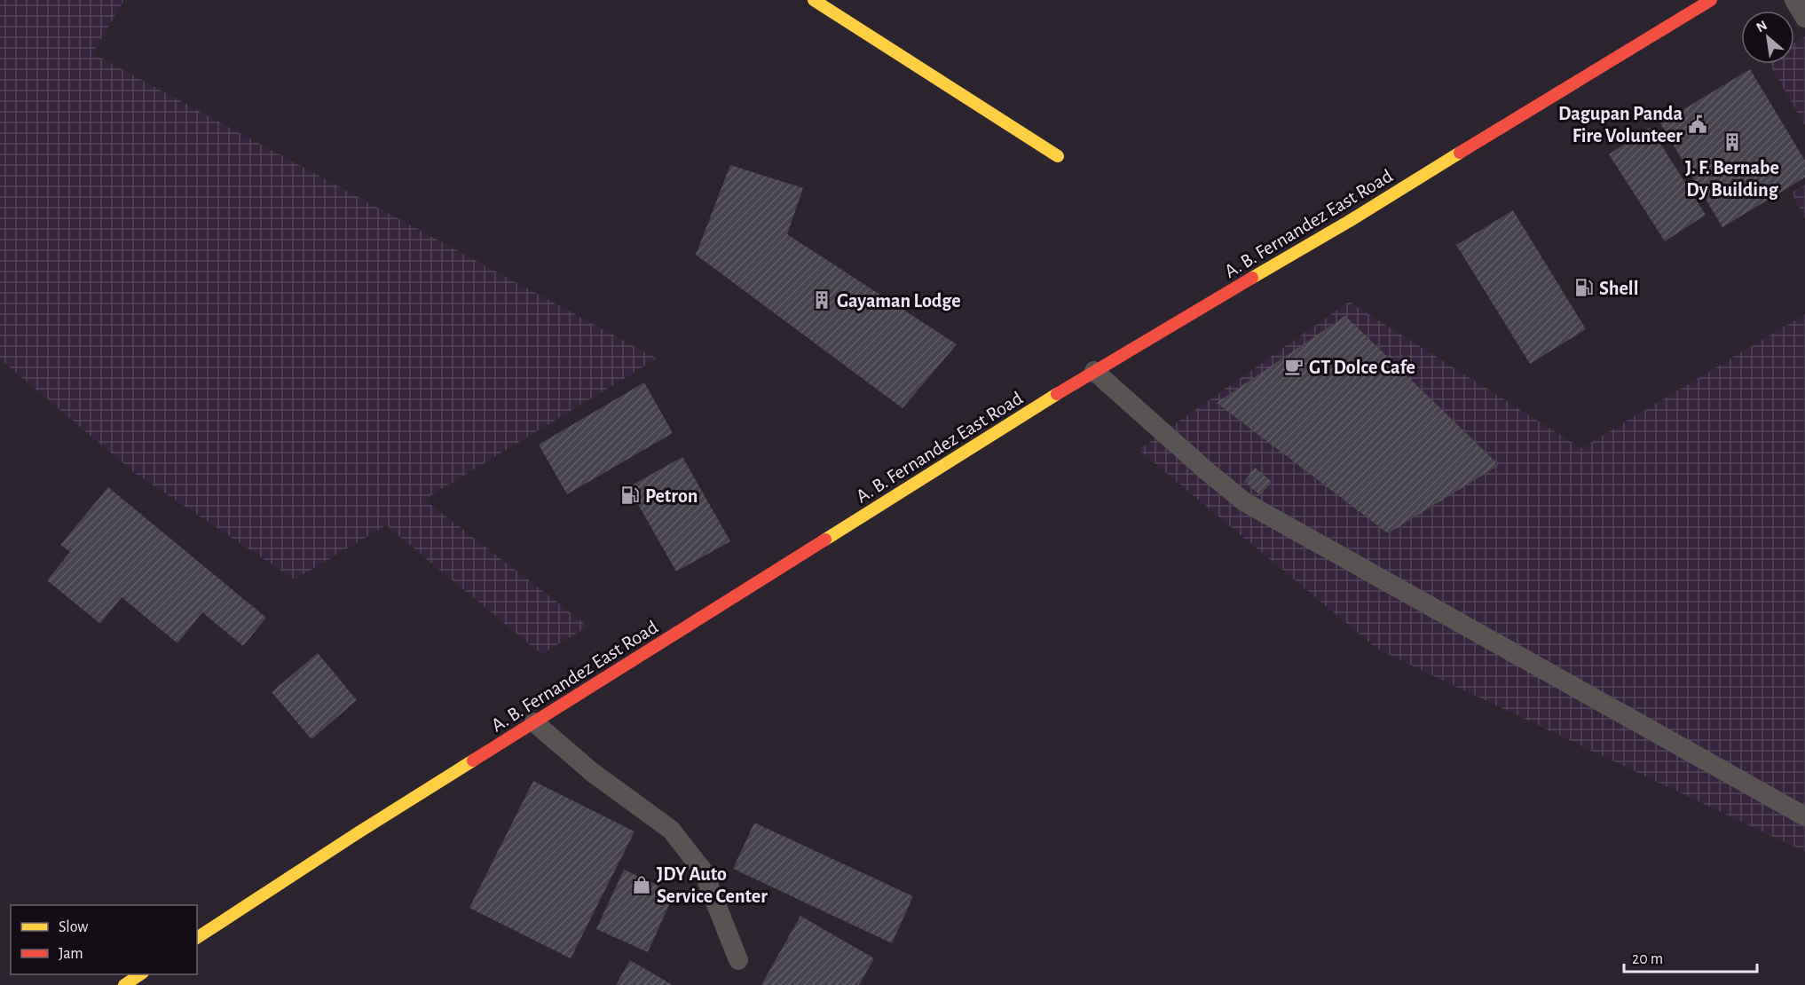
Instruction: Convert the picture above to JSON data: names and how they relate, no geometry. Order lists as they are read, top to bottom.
{
  "streets": {
    "main road": ["A. B. Fernandez East Road"]
  },
  "places": {
    "public building": ["Dagupan Panda Fire Volunteer"],
    "building": ["J. F. Bernabe Dy Building", "Gayaman Lodge"],
    "fuel station": ["Shell", "Petron"],
    "cafe": ["GT Dolce Cafe"],
    "shop": ["JDY Auto Service Center"]
  },
  "legend": ["Slow", "Jam"],
  "scale_bar": "20 m",
  "north": "top left"
}
